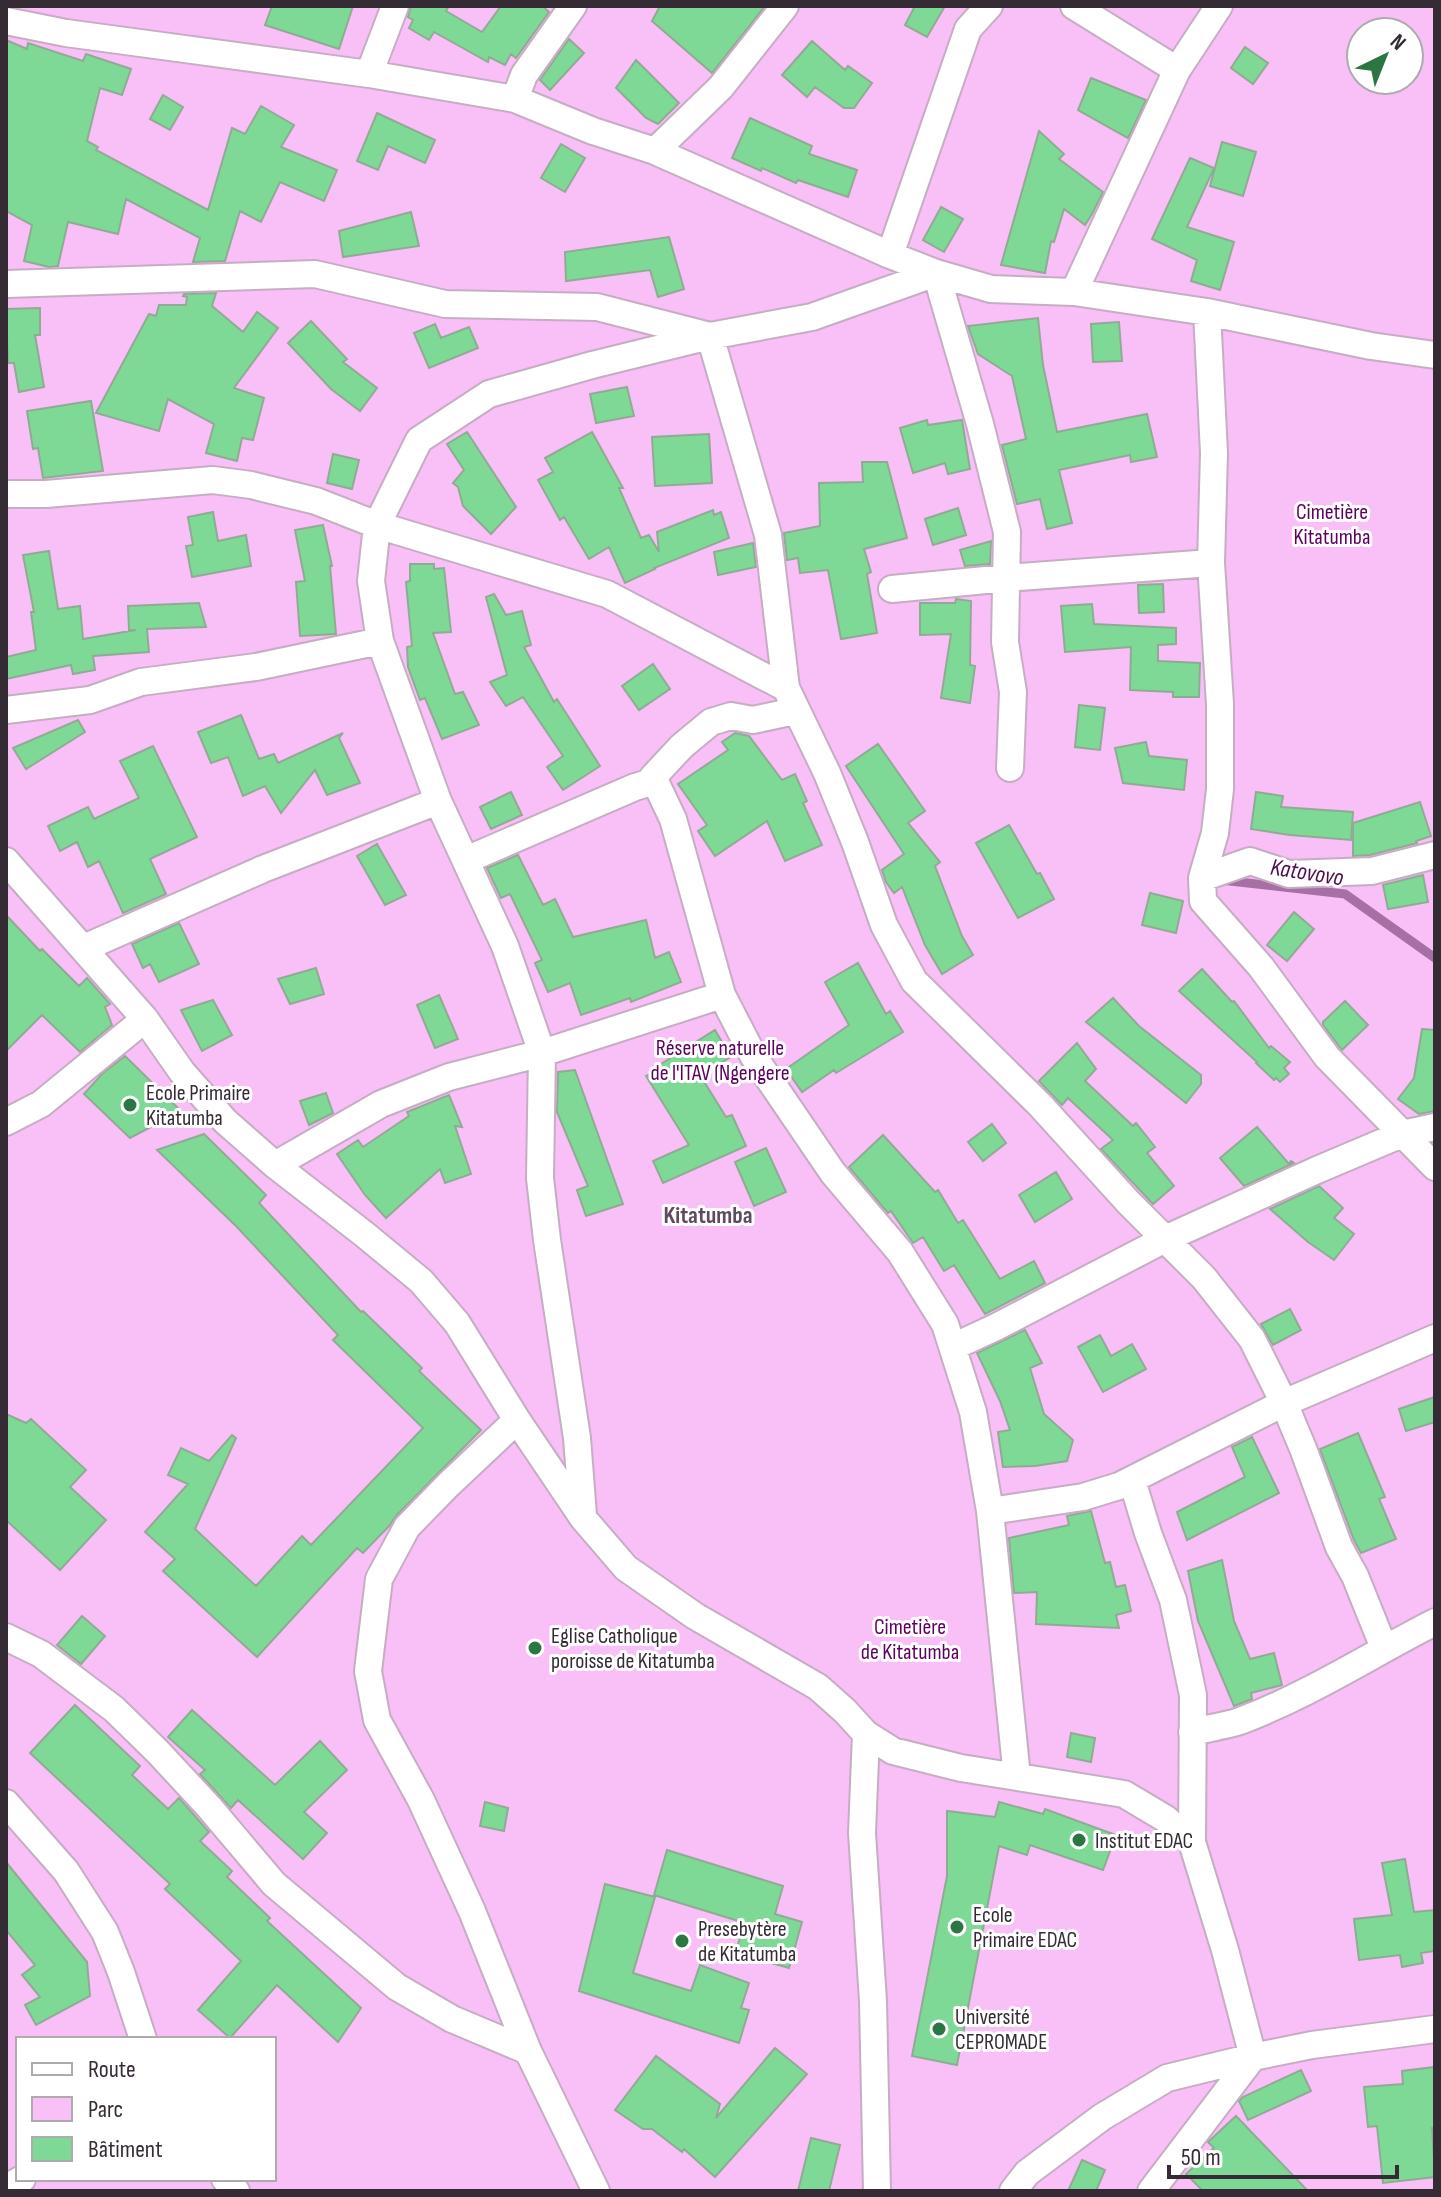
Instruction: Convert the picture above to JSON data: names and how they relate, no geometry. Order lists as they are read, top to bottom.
{
  "districts": ["Kitatumba"],
  "water": ["Katovovo"],
  "parks": ["Cimetière Kitatumba", "Réserve naturelle de l'ITAV (Ngengere", "Cimetière de Kitatumba"],
  "places": [
    "Ecole Primaire Kitatumba",
    "Eglise Catholique poroisse de Kitatumba",
    "Institut EDAC",
    "Ecole Primaire EDAC",
    "Presebytère de Kitatumba",
    "Université CEPROMADE"
  ],
  "legend": ["Route", "Parc", "Bâtiment"],
  "scale_bar": "50 m",
  "north": "top right"
}
